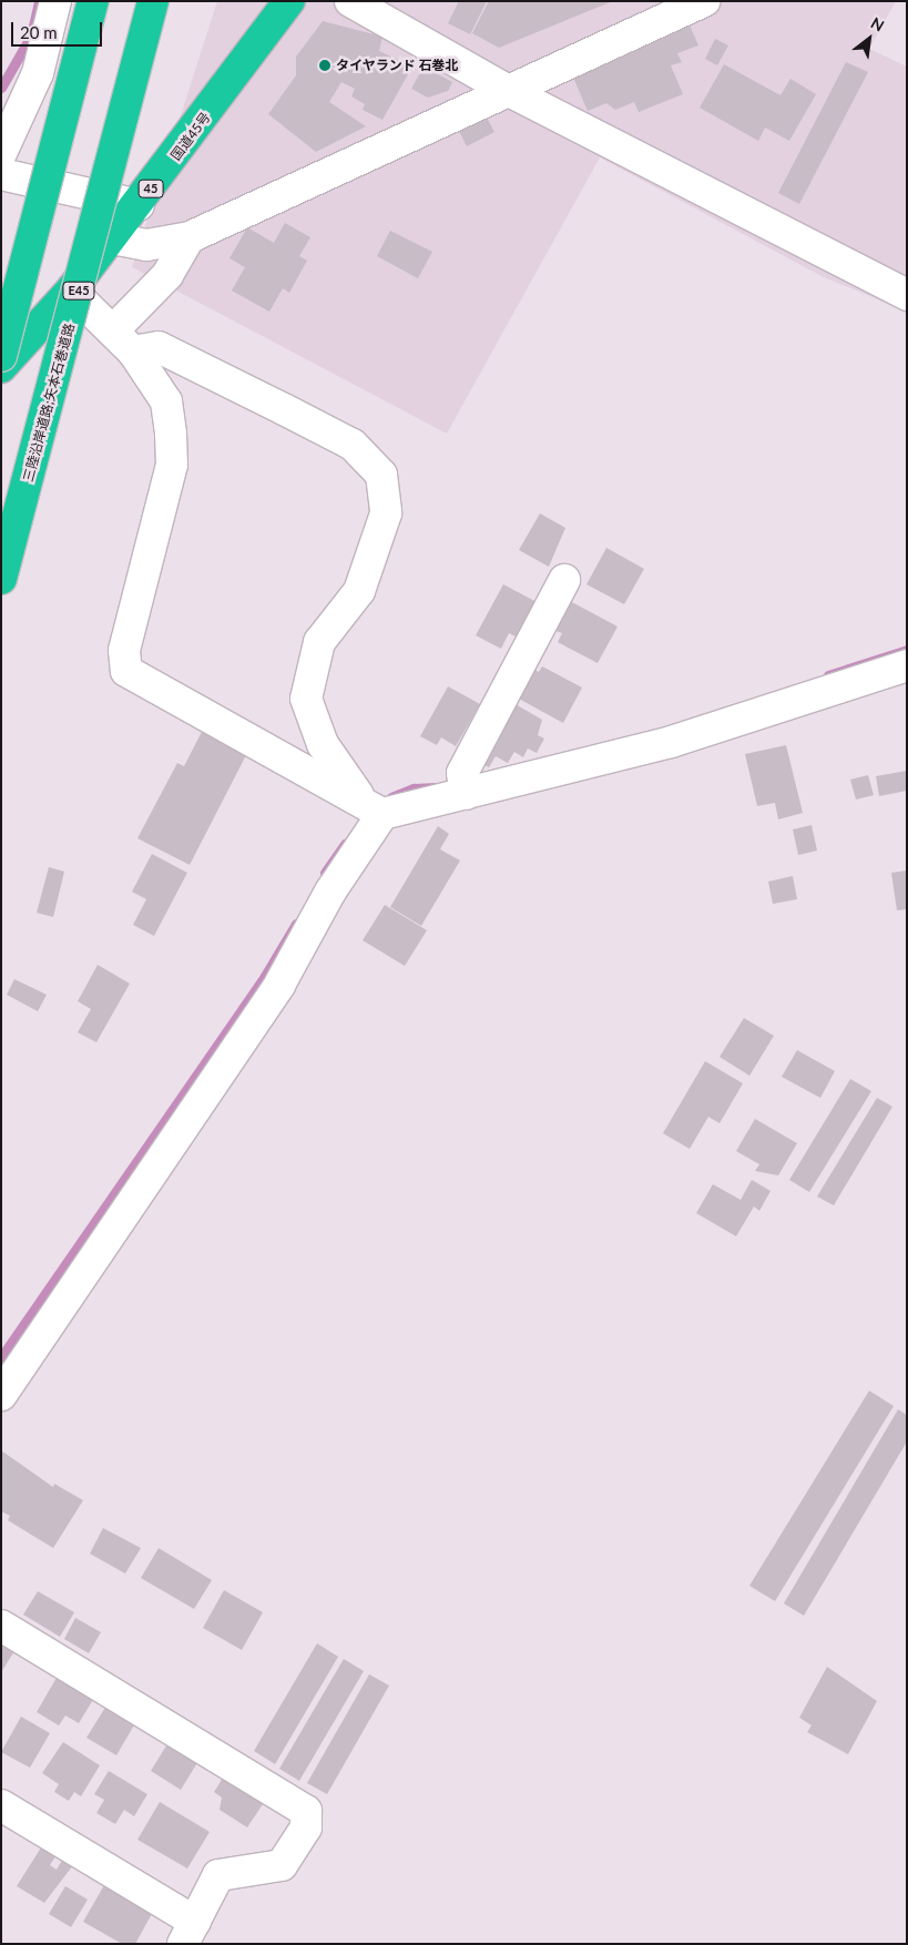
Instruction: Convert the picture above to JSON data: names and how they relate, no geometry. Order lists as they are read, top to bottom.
{
  "streets": {
    "highway": [
      "国道45号",
      "45",
      "E45",
      "三陸沿岸道路;矢本石巻道路"
    ]
  },
  "places": ["タイヤランド 石巻北"],
  "scale_bar": "20 m",
  "north": "top right"
}
